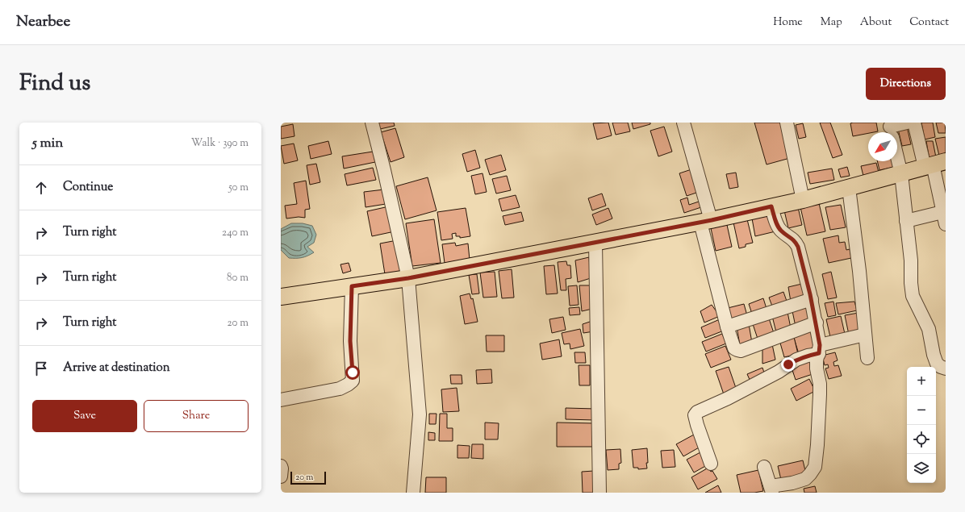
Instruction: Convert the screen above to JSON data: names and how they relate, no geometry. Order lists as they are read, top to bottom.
{
  "scale_bar": "20 m",
  "north": "bottom left",
  "page": {
    "header": "Nearbee",
    "nav": [
      "Home",
      "Map",
      "About",
      "Contact"
    ],
    "title": "Find us",
    "buttons": [
      "Directions",
      ["Save", "Share"]
    ],
    "heading": ["5 min", "Walk · 390 m"],
    "list": [
      ["Continue", "50 m"],
      ["Turn right", "240 m"],
      ["Turn right", "80 m"],
      ["Turn right", "20 m"],
      "Arrive at destination"
    ],
    "map_buttons": ["+", "−"],
    "scale": "20 m"
  }
}
